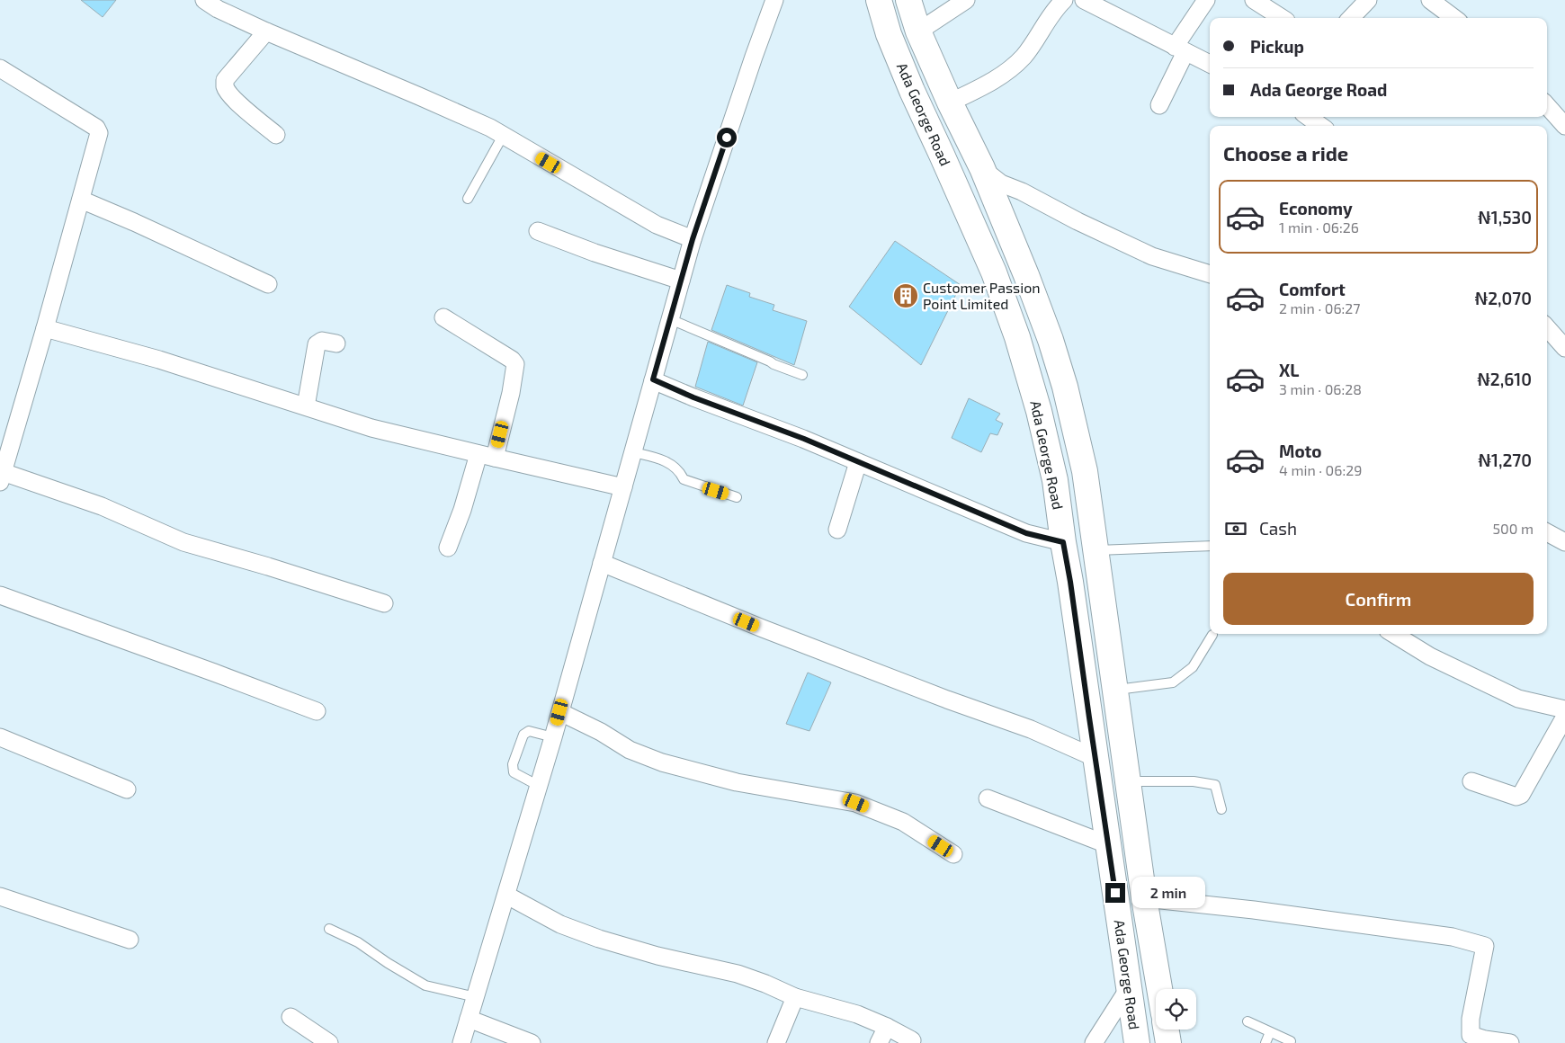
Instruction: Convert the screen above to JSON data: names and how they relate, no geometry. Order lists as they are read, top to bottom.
{
  "streets": {
    "main road": ["Ada George Road"]
  },
  "places": {
    "building": ["Customer Passion Point Limited"]
  },
  "page": {
    "banner": ["Pickup", "Ada George Road"],
    "heading": "Choose a ride",
    "list": [
      {
        "name": "Economy",
        "note": "1 min · 06:26",
        "value": "₦1,530"
      },
      {
        "name": "Comfort",
        "note": "2 min · 06:27",
        "value": "₦2,070"
      },
      {
        "name": "XL",
        "note": "3 min · 06:28",
        "value": "₦2,610"
      },
      {
        "name": "Moto",
        "note": "4 min · 06:29",
        "value": "₦1,270"
      }
    ],
    "pay": ["Cash", "500 m"],
    "buttons": "Confirm",
    "bubble": "2 min"
  }
}
